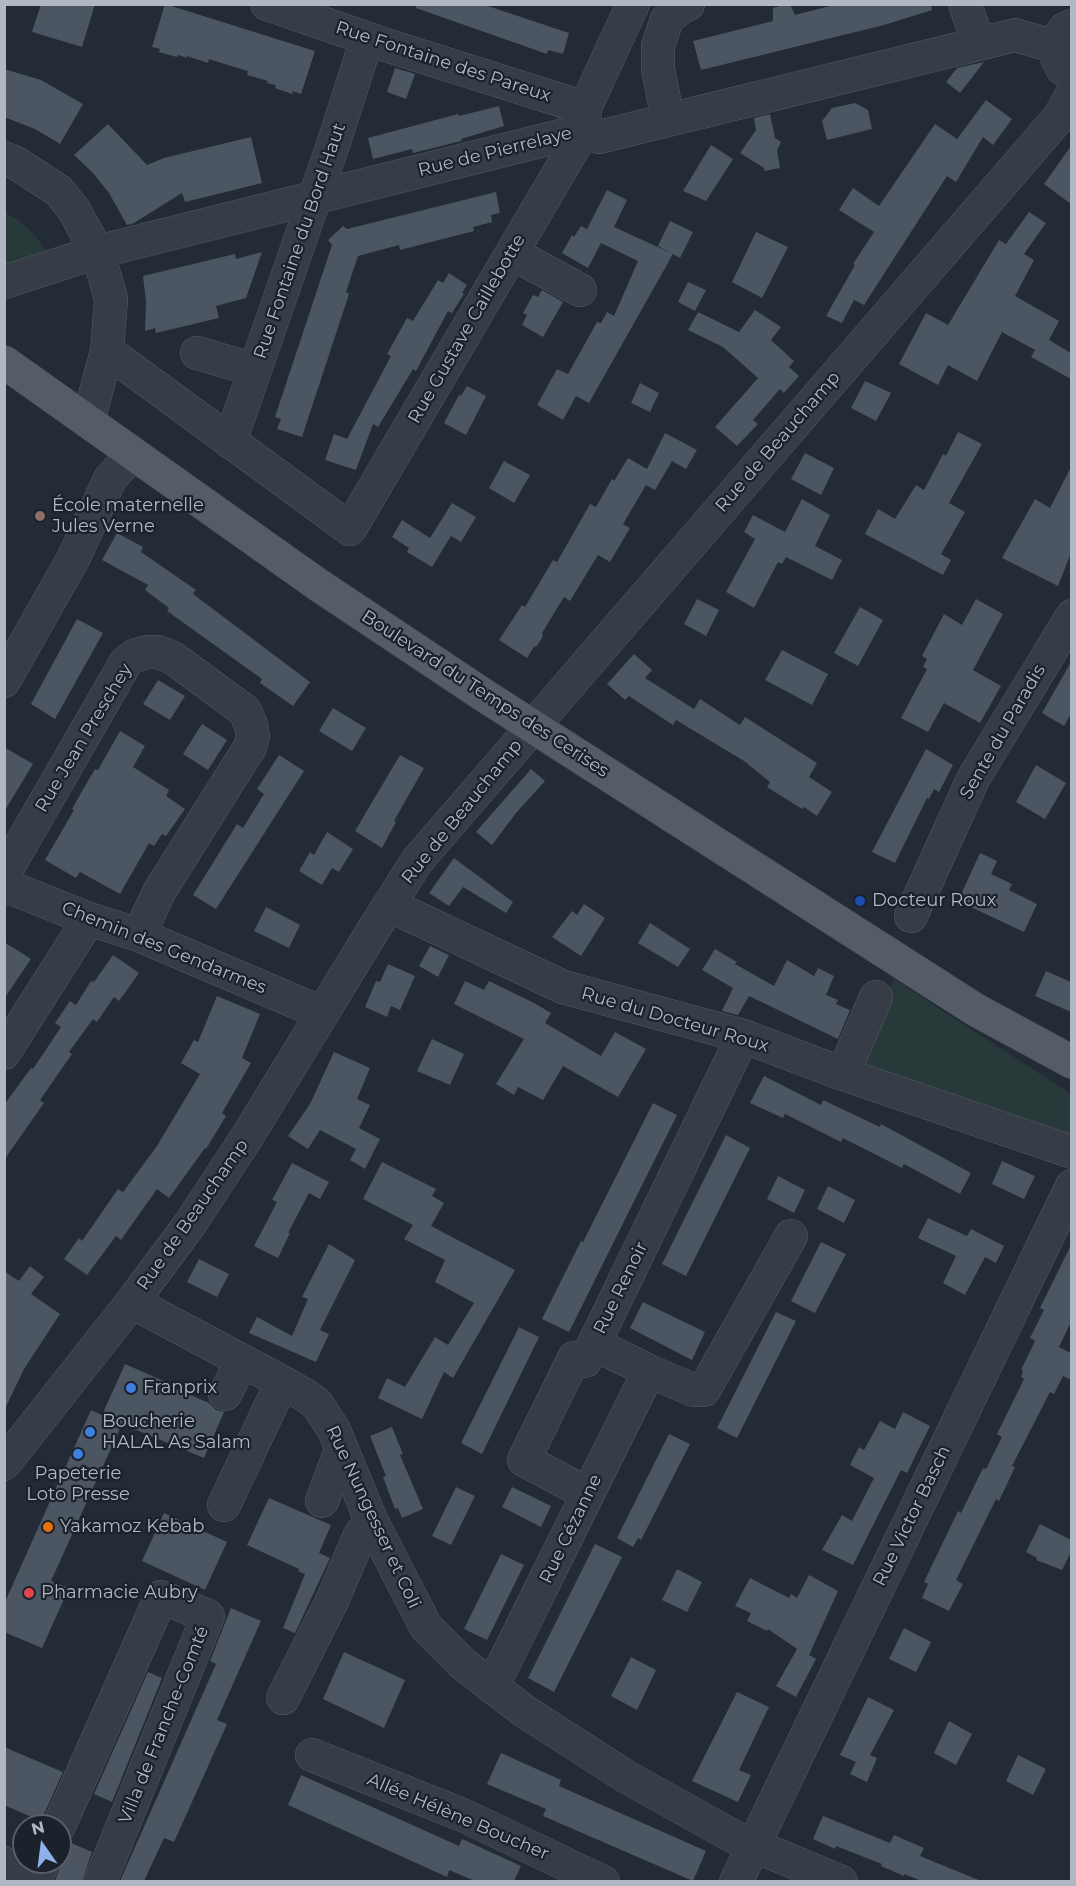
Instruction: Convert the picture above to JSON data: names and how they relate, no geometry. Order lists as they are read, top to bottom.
{
  "streets": {
    "main road": ["Boulevard du Temps des Cerises"],
    "street": [
      "Rue Fontaine des Pareux",
      "Rue de Pierrelaye",
      "Rue Fontaine du Bord Haut",
      "Rue Gustave Caillebotte",
      "Rue de Beauchamp",
      "Sente du Paradis",
      "Rue Jean Preschey",
      "Chemin des Gendarmes",
      "Rue du Docteur Roux",
      "Rue Renoir",
      "Rue Victor Basch",
      "Rue Nungesser et Coli",
      "Rue Cézanne",
      "Villa de Franche-Comté",
      "Allée Hélène Boucher"
    ]
  },
  "crossings": [
    ["Rue Fontaine des Pareux", "Rue de Pierrelaye"],
    ["Rue Fontaine des Pareux", "Rue Fontaine du Bord Haut"],
    ["Rue Fontaine des Pareux", "Rue Gustave Caillebotte"],
    ["Rue de Pierrelaye", "Rue Fontaine du Bord Haut"],
    ["Rue de Pierrelaye", "Rue Gustave Caillebotte"],
    ["Rue Fontaine du Bord Haut", "Rue Gustave Caillebotte"],
    ["Rue de Beauchamp", "Boulevard du Temps des Cerises"],
    ["Rue de Beauchamp", "Chemin des Gendarmes"],
    ["Rue de Beauchamp", "Rue du Docteur Roux"],
    ["Rue de Beauchamp", "Rue Nungesser et Coli"],
    ["Rue Jean Preschey", "Chemin des Gendarmes"],
    ["Rue du Docteur Roux", "Rue Renoir"],
    ["Rue Renoir", "Rue Cézanne"],
    ["Rue Victor Basch", "Rue Nungesser et Coli"],
    ["Rue Nungesser et Coli", "Rue Cézanne"]
  ],
  "places": [
    "École maternelle Jules Verne",
    "Docteur Roux",
    "Franprix",
    "Boucherie HALAL As Salam",
    "Papeterie Loto Presse",
    "Yakamoz Kebab",
    "Pharmacie Aubry"
  ],
  "north": "top"
}
